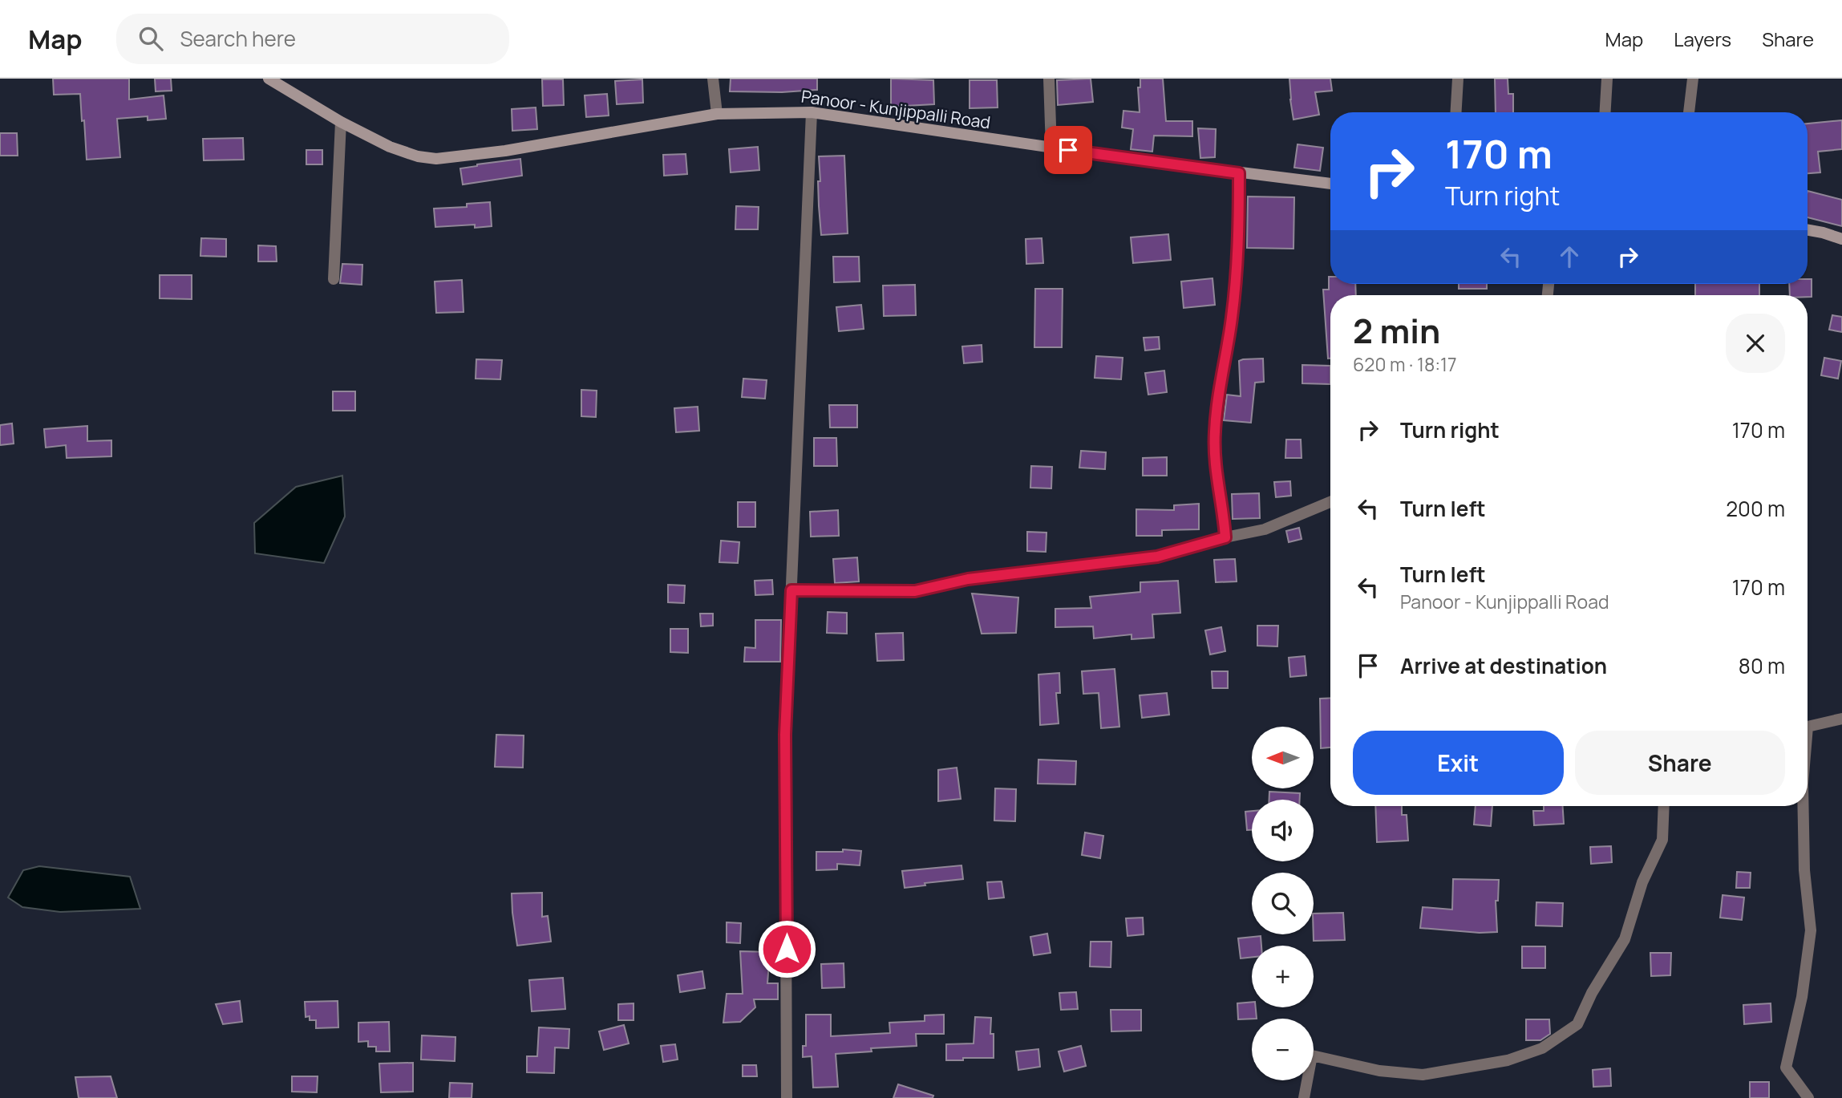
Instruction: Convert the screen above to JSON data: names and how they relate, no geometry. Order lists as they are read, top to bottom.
{
  "streets": {
    "main road": ["Panoor - Kunjippalli Road"]
  },
  "north": "left",
  "page": {
    "header": "Map",
    "search": "Search here",
    "nav": ["Map", "Layers", "Share"],
    "turn": ["170 m", "Turn right"],
    "heading": ["2 min", "620 m · 18:17"],
    "list": [
      {
        "name": "Turn right",
        "value": "170 m"
      },
      {
        "name": "Turn left",
        "value": "200 m"
      },
      {
        "name": "Turn left",
        "note": "Panoor - Kunjippalli Road",
        "value": "170 m"
      },
      {
        "name": "Arrive at destination",
        "value": "80 m"
      }
    ],
    "buttons": ["Exit", "Share"],
    "map_buttons": ["+", "−"]
  }
}
